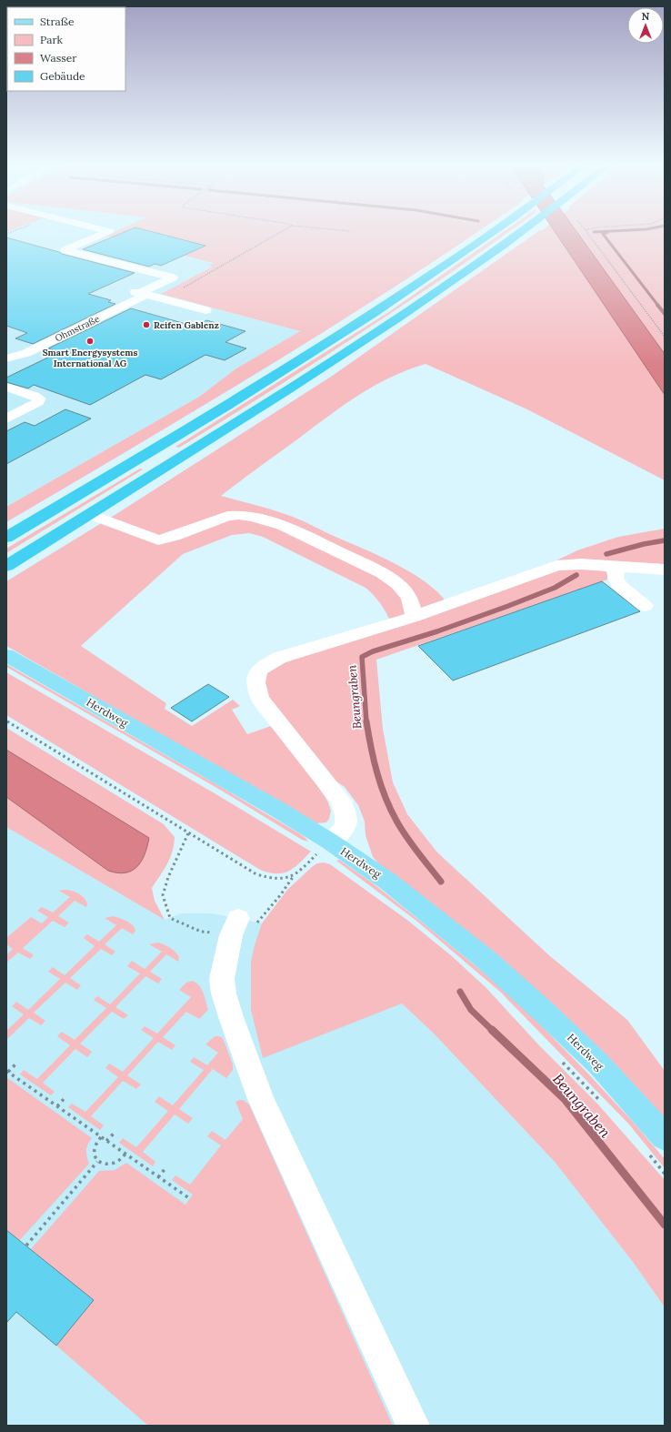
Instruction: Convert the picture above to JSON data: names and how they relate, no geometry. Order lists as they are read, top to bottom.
{
  "streets": {
    "main road": ["Herdweg"],
    "street": ["Ohmstraße"]
  },
  "water": ["Beungraben"],
  "places": ["Reifen Gablenz", "Smart Energysystems International AG"],
  "legend": [
    "Straße",
    "Park",
    "Wasser",
    "Gebäude"
  ],
  "north": "top"
}
